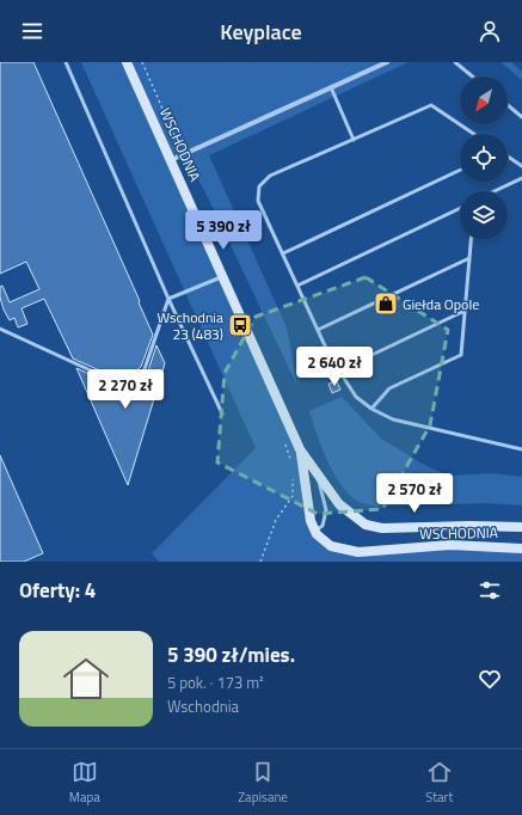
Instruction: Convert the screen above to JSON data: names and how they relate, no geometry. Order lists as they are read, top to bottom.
{
  "streets": {
    "street": ["WSCHODNIA"]
  },
  "places": {
    "shop": ["Giełda Opole"],
    "bus stop": ["Wschodnia 23 (483)"]
  },
  "north": "bottom left",
  "page": {
    "header": "Keyplace",
    "price": [
      "5 390 zł",
      "2 640 zł",
      "2 270 zł",
      "2 570 zł"
    ],
    "heading": "Oferty: 4",
    "list": [
      {
        "name": "5 390 zł/mies.",
        "note": "5 pok. · 173 m² · Wschodnia"
      }
    ],
    "tabs": ["Mapa", "Zapisane", "Start"]
  }
}
